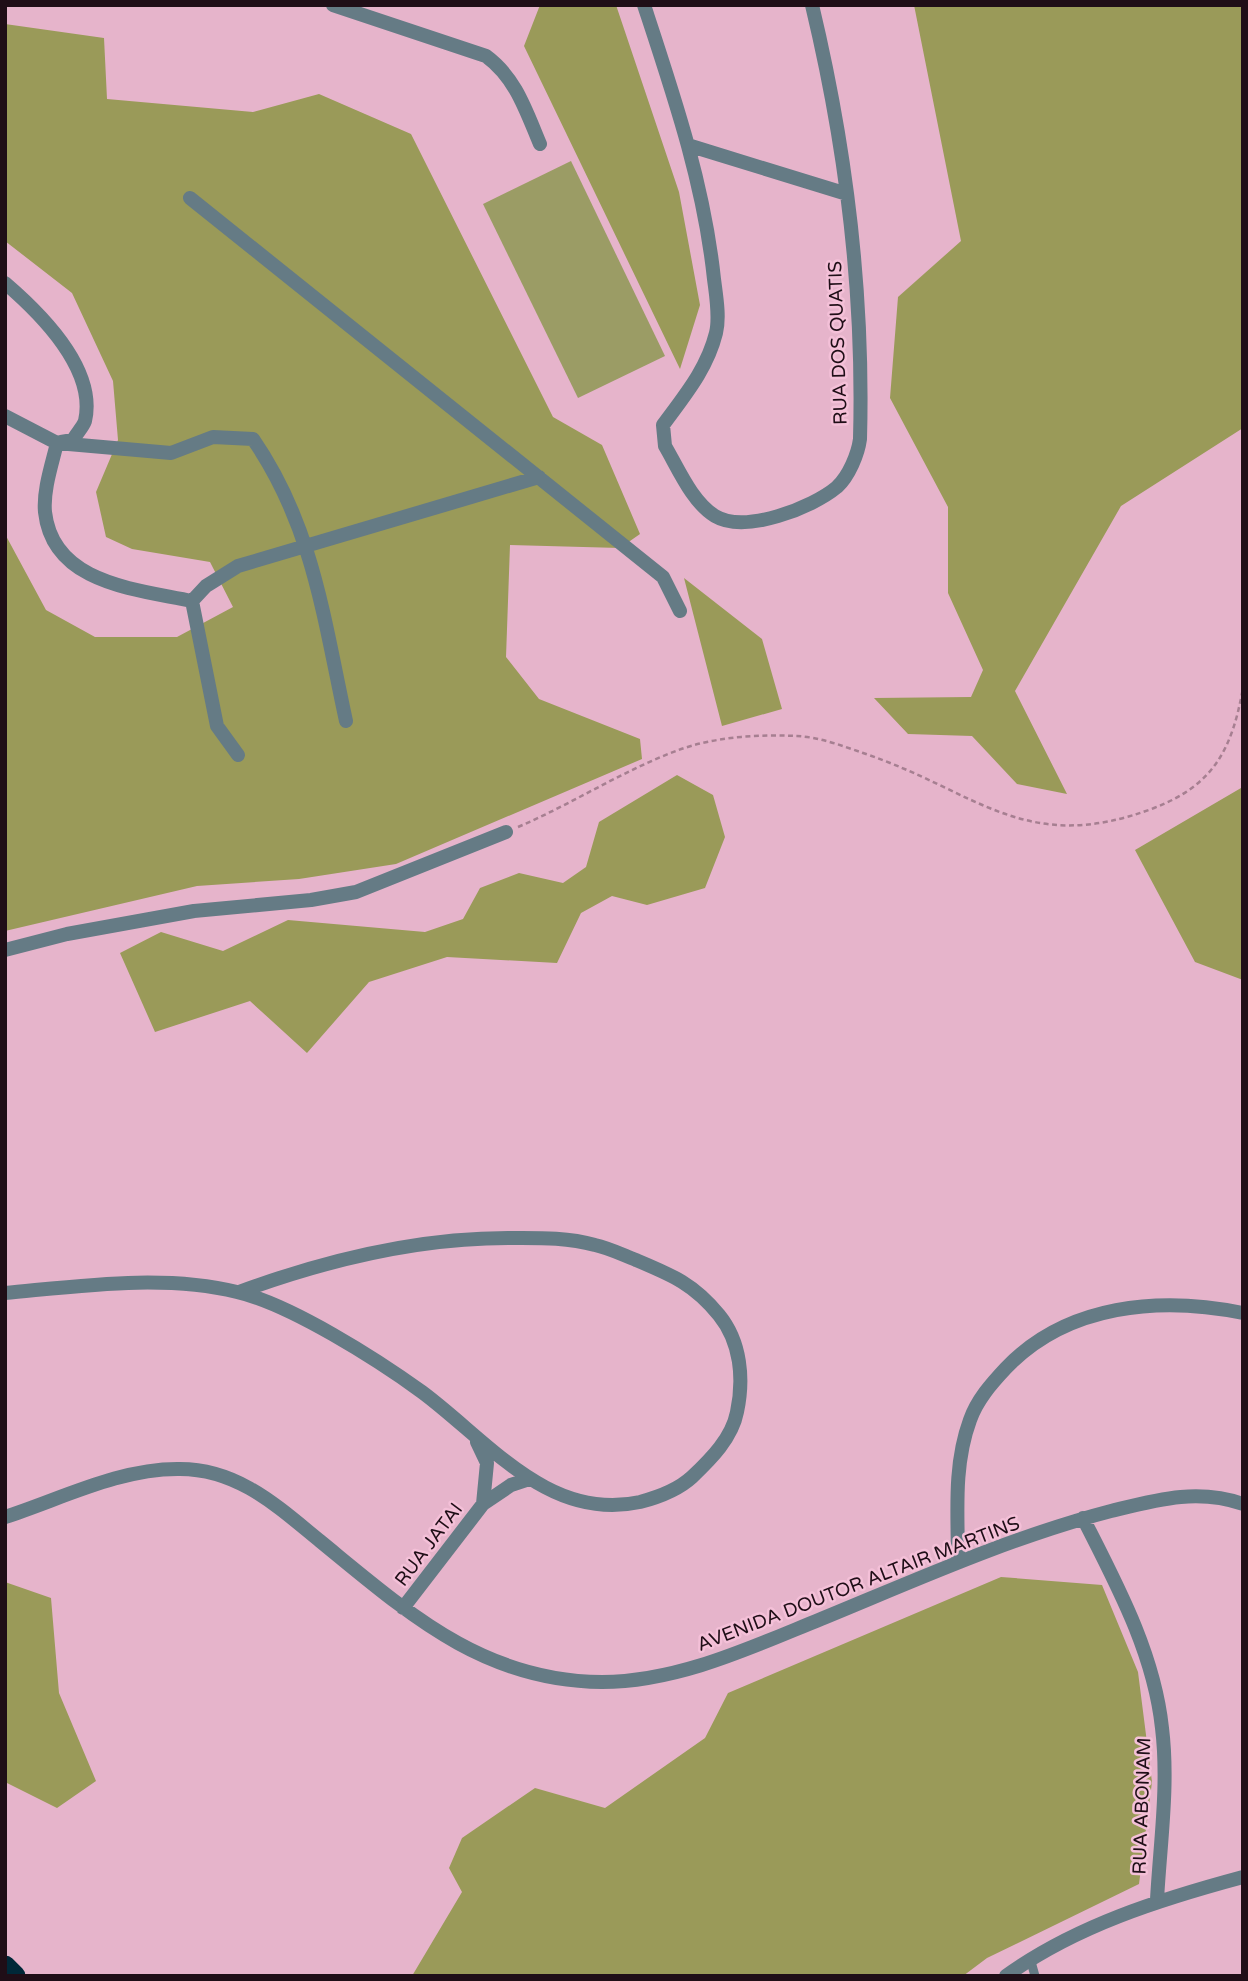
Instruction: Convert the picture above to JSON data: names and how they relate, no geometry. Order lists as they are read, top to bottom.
{
  "streets": {
    "street": [
      "RUA DOS QUATIS",
      "RUA JATAI",
      "AVENIDA DOUTOR ALTAIR MARTINS",
      "RUA ABONAM"
    ]
  },
  "crossings": [
    ["RUA JATAI", "AVENIDA DOUTOR ALTAIR MARTINS"],
    ["AVENIDA DOUTOR ALTAIR MARTINS", "RUA ABONAM"]
  ]
}
